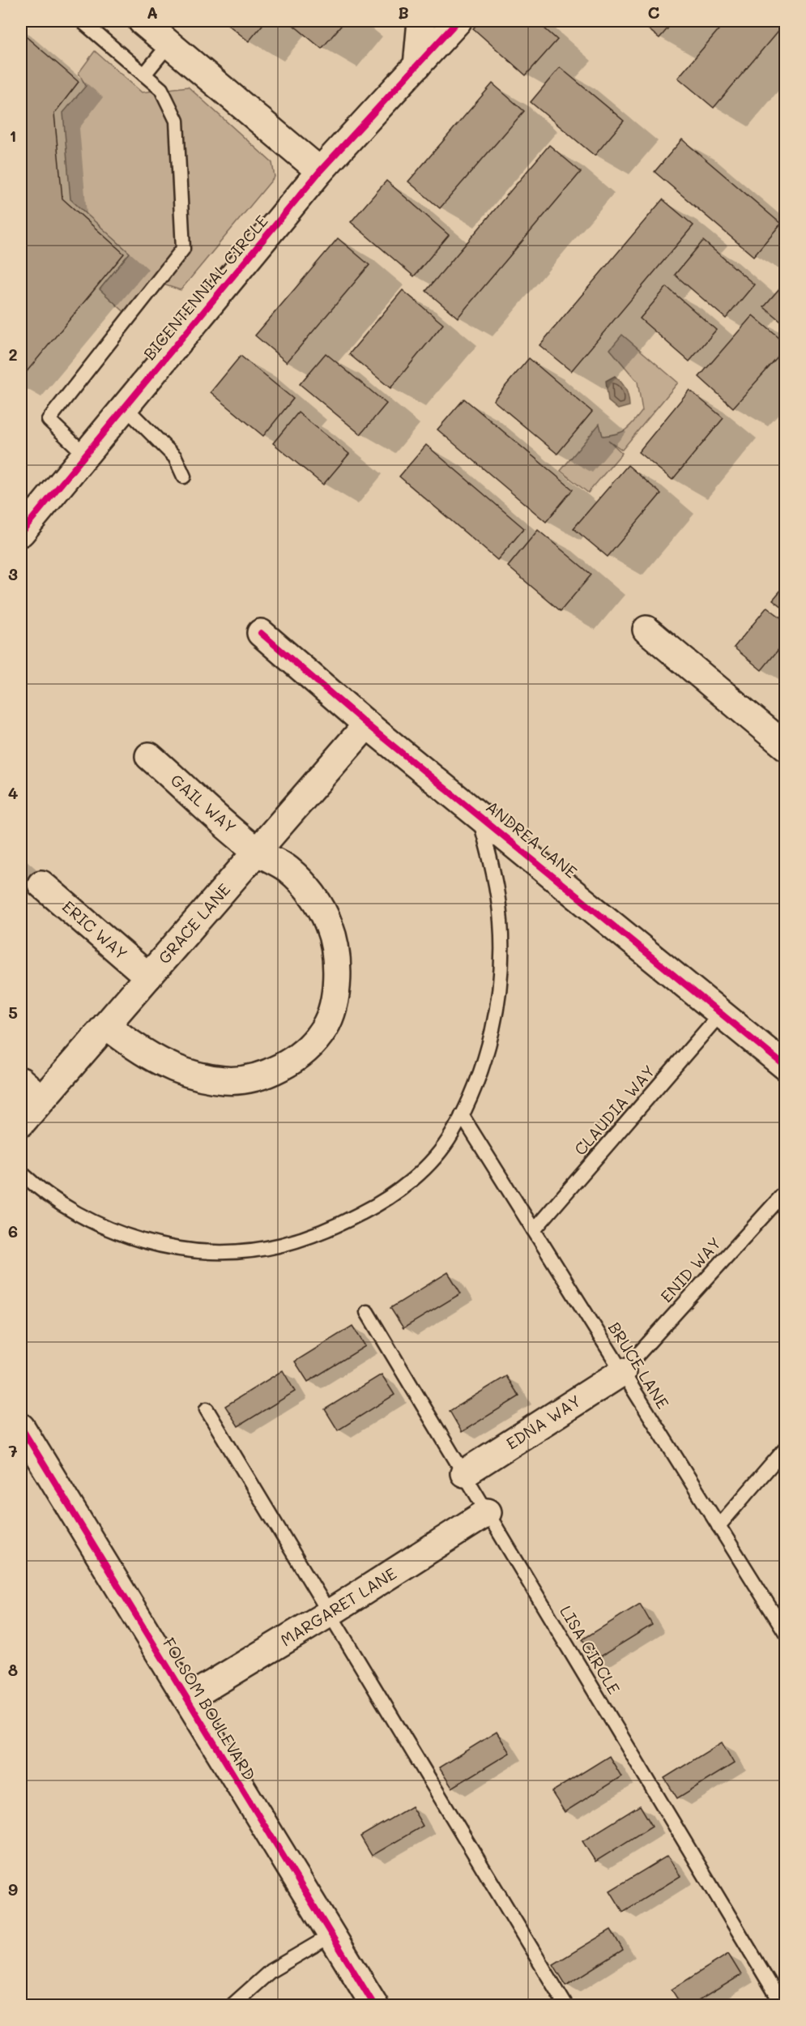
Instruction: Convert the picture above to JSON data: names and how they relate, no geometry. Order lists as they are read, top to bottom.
{
  "streets": {
    "street": [
      "BICENTENNIAL CIRCLE",
      "GAIL WAY",
      "ANDREA LANE",
      "GRACE LANE",
      "ERIC WAY",
      "EDNA WAY",
      "MARGARET LANE",
      "FOLSOM BOULEVARD"
    ],
    "lane": [
      "CLAUDIA WAY",
      "ENID WAY",
      "BRUCE LANE",
      "LISA CIRCLE"
    ]
  },
  "crossings": [
    ["GAIL WAY", "GRACE LANE"],
    ["ANDREA LANE", "GRACE LANE"],
    ["ANDREA LANE", "CLAUDIA WAY"],
    ["GRACE LANE", "ERIC WAY"],
    ["CLAUDIA WAY", "BRUCE LANE"],
    ["ENID WAY", "BRUCE LANE"],
    ["ENID WAY", "EDNA WAY"],
    ["BRUCE LANE", "EDNA WAY"],
    ["EDNA WAY", "LISA CIRCLE"],
    ["MARGARET LANE", "LISA CIRCLE"],
    ["MARGARET LANE", "FOLSOM BOULEVARD"]
  ],
  "grid": {
    "columns": ["A", "B", "C"],
    "rows": [
      "1",
      "2",
      "3",
      "4",
      "5",
      "6",
      "7",
      "8",
      "9"
    ]
  }
}
